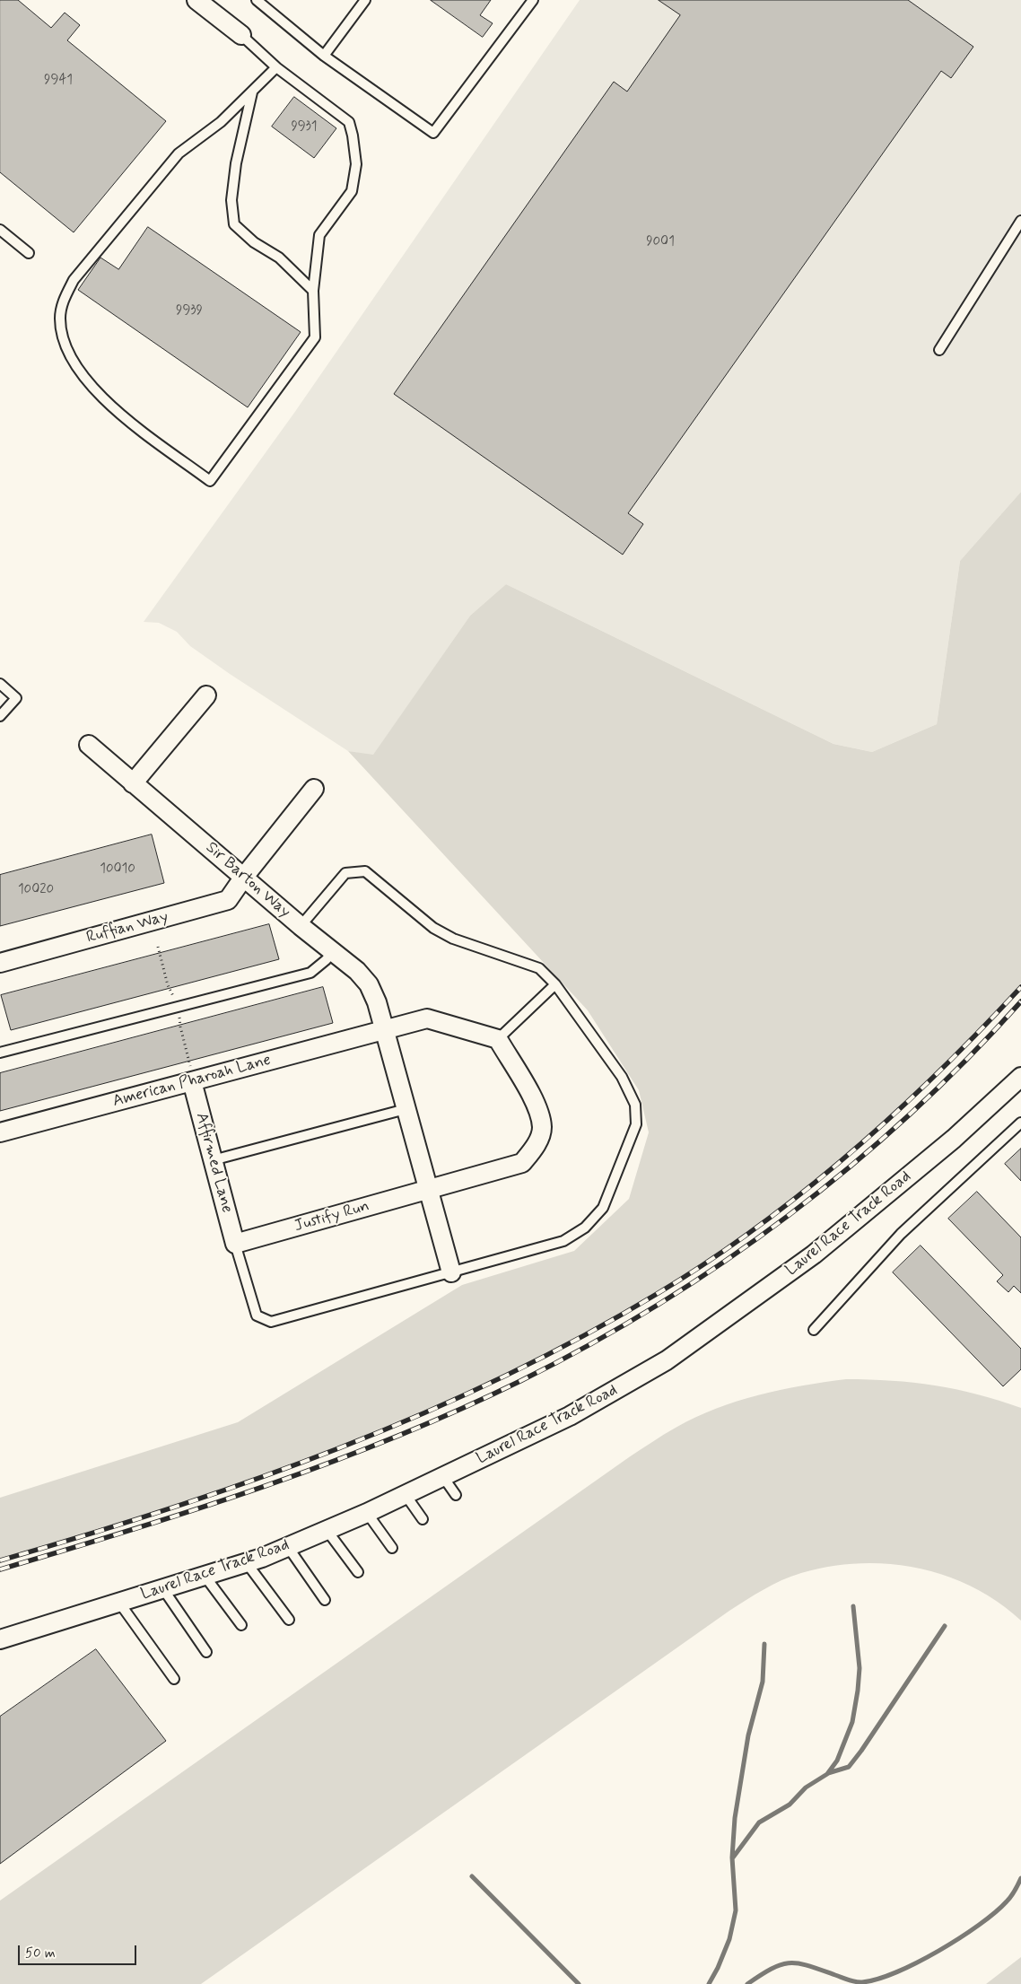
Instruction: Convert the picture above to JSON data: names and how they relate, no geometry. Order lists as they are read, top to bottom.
{
  "streets": {
    "street": [
      "Sir Barton Way",
      "Ruffian Way",
      "American Pharoah Lane",
      "Affirmed Lane",
      "Justify Run",
      "Laurel Race Track Road"
    ]
  },
  "crossings": [
    ["Sir Barton Way", "Ruffian Way"],
    ["Sir Barton Way", "American Pharoah Lane"],
    ["Sir Barton Way", "Justify Run"],
    ["American Pharoah Lane", "Affirmed Lane"],
    ["American Pharoah Lane", "Justify Run"],
    ["Affirmed Lane", "Justify Run"]
  ],
  "house_numbers": [
    "9941",
    "9931",
    "9001",
    "9939",
    "10010",
    "10020"
  ],
  "scale_bar": "50 m"
}
